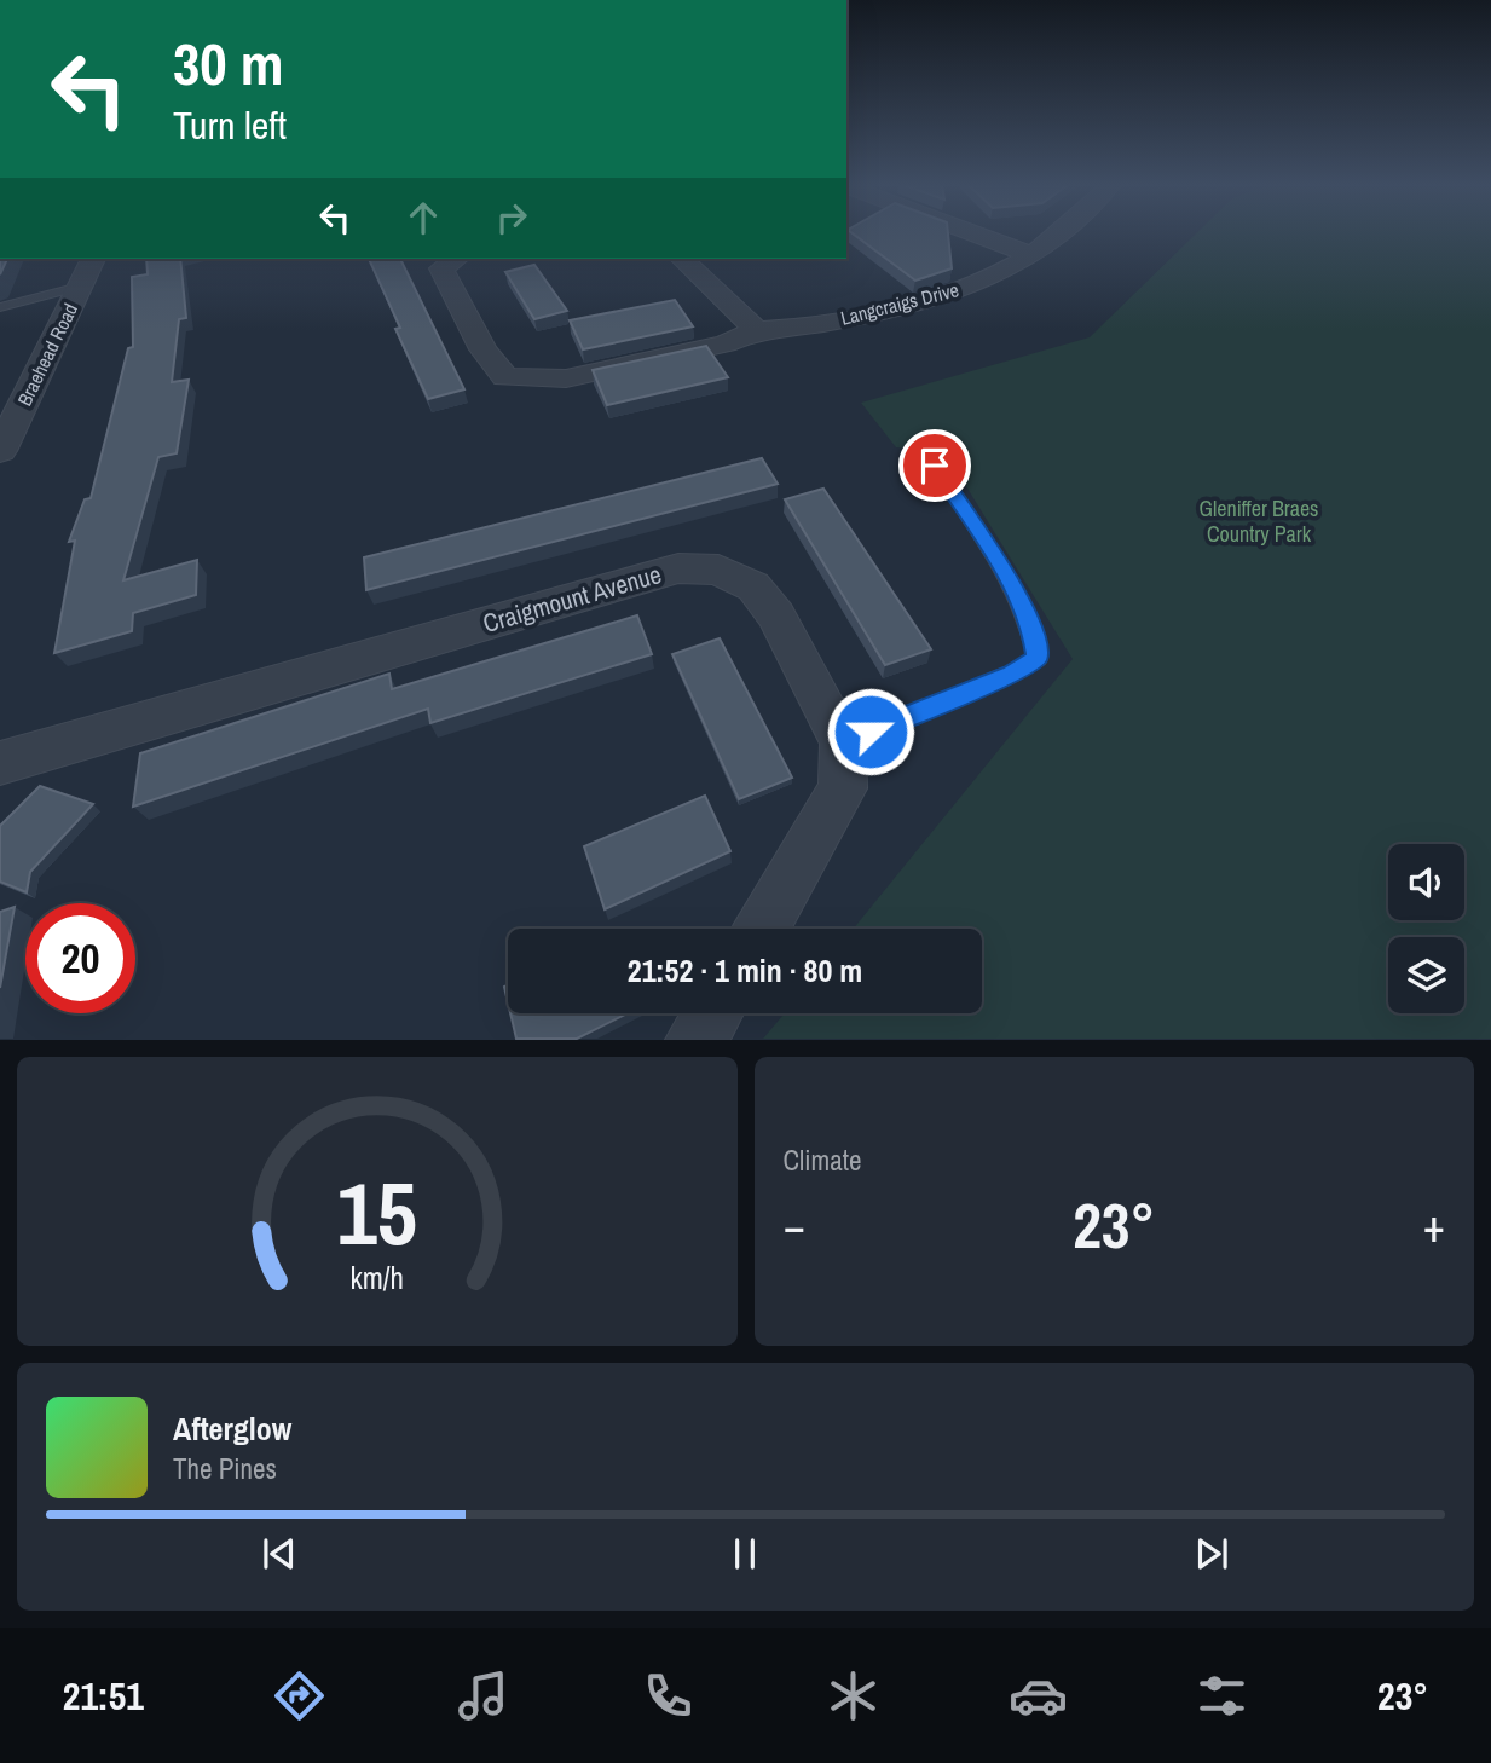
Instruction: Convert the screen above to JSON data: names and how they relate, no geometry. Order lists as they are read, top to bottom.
{
  "streets": {
    "street": ["Langcraigs Drive", "Braehead Road", "Craigmount Avenue"]
  },
  "parks": ["Gleniffer Braes Country Park"],
  "page": {
    "turn": ["30 m", "Turn left"],
    "limit": "20",
    "trip": "21:52 · 1 min · 80 m",
    "tile": "Climate",
    "heat": ["−", "23°", "+"],
    "song": ["Afterglow", "The Pines"],
    "tabs": ["21:51", "23°"],
    "gauge": ["15", "km/h"]
  }
}
